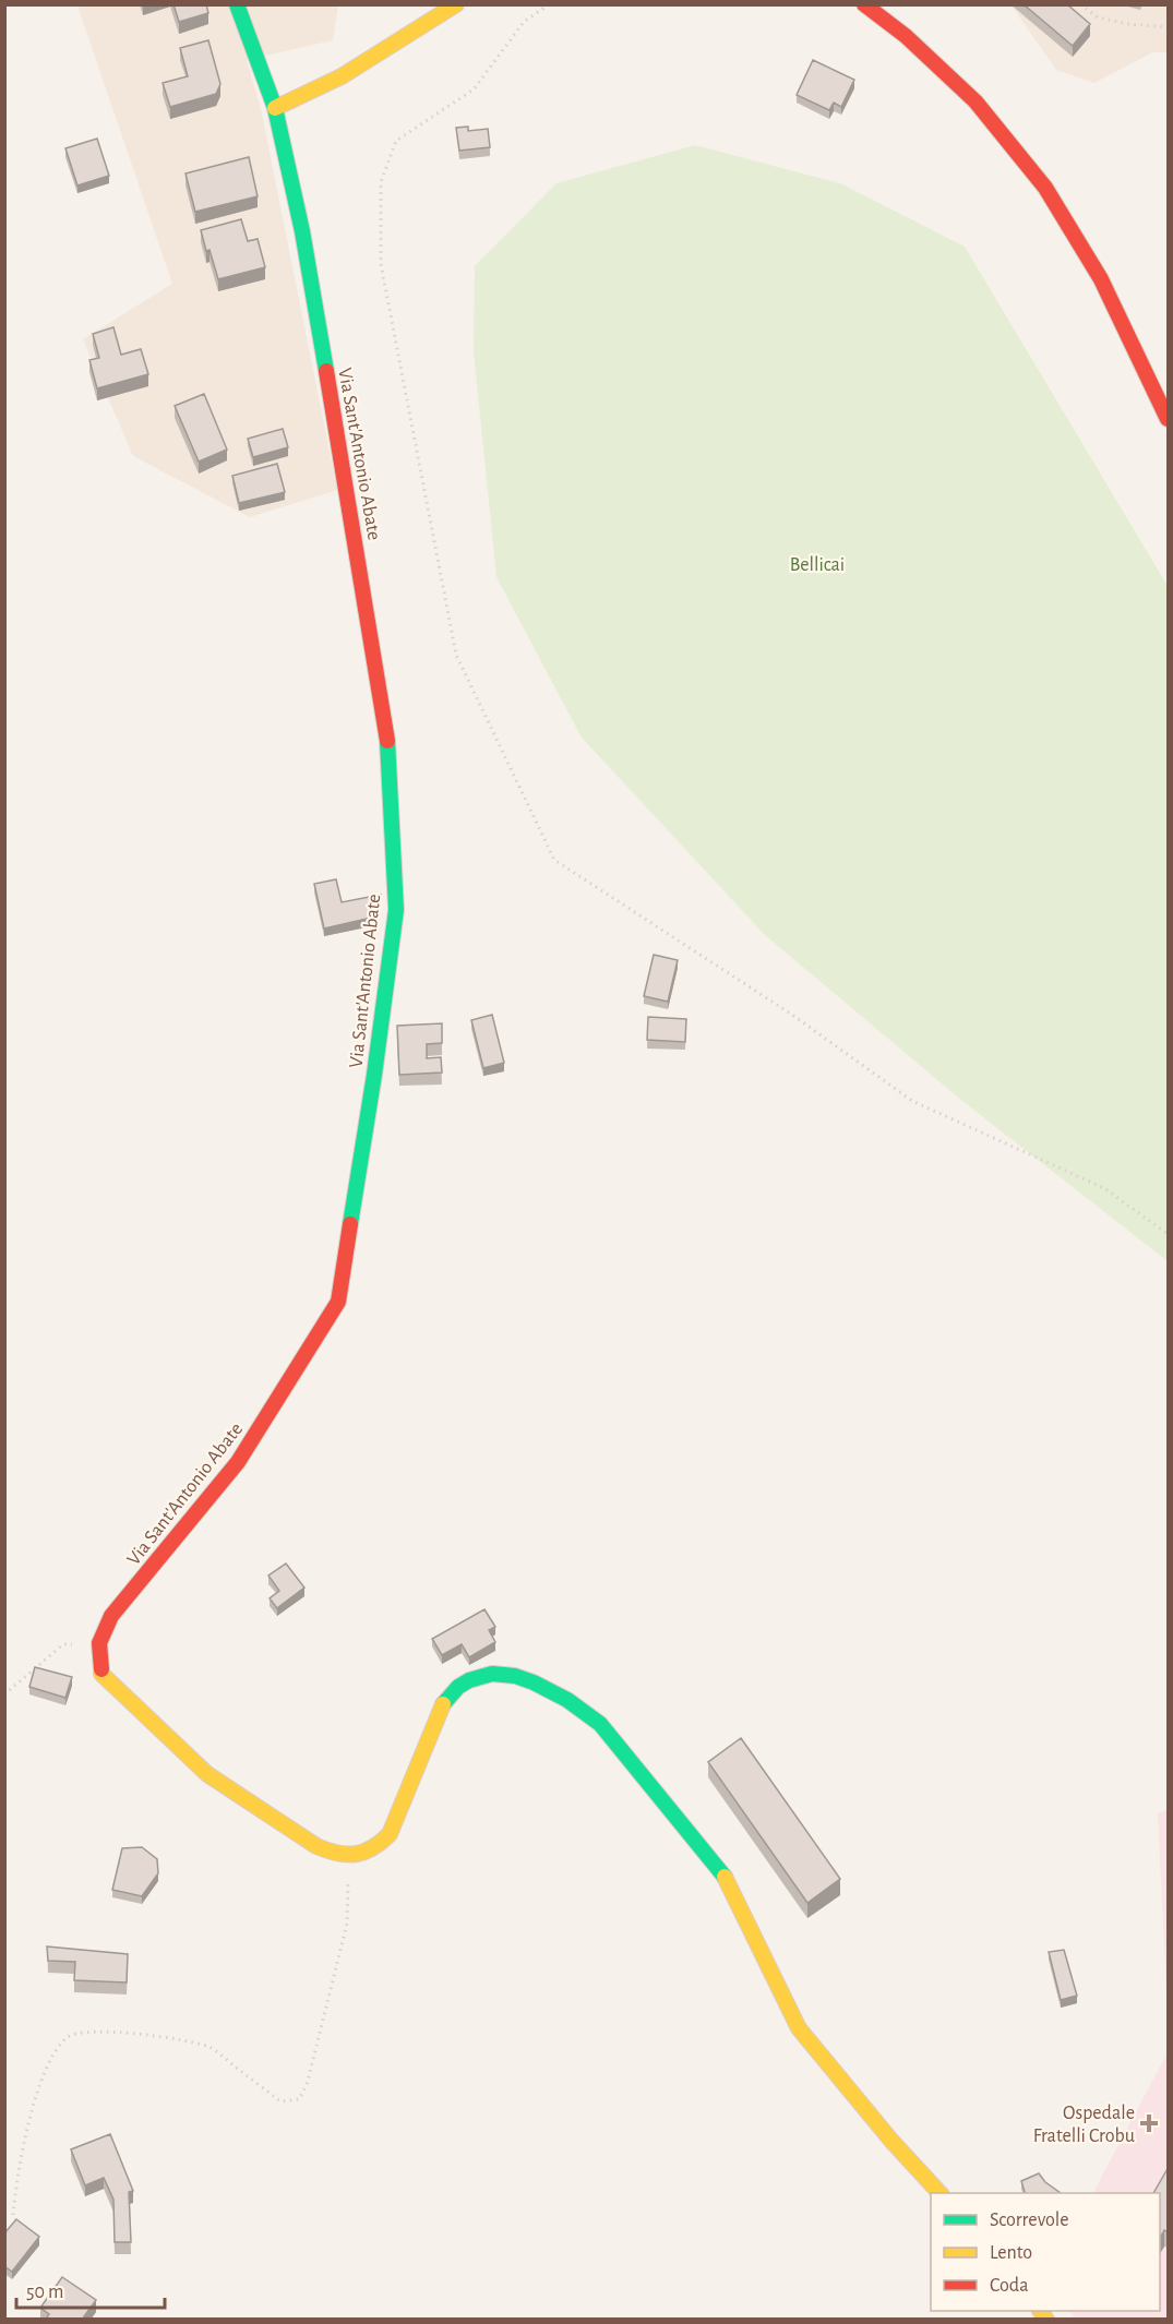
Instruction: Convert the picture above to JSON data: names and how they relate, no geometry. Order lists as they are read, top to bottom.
{
  "streets": {
    "main road": ["Via Sant'Antonio Abate"]
  },
  "parks": ["Bellicai"],
  "places": {
    "health": ["Ospedale Fratelli Crobu"]
  },
  "legend": ["Scorrevole", "Lento", "Coda"],
  "scale_bar": "50 m"
}
